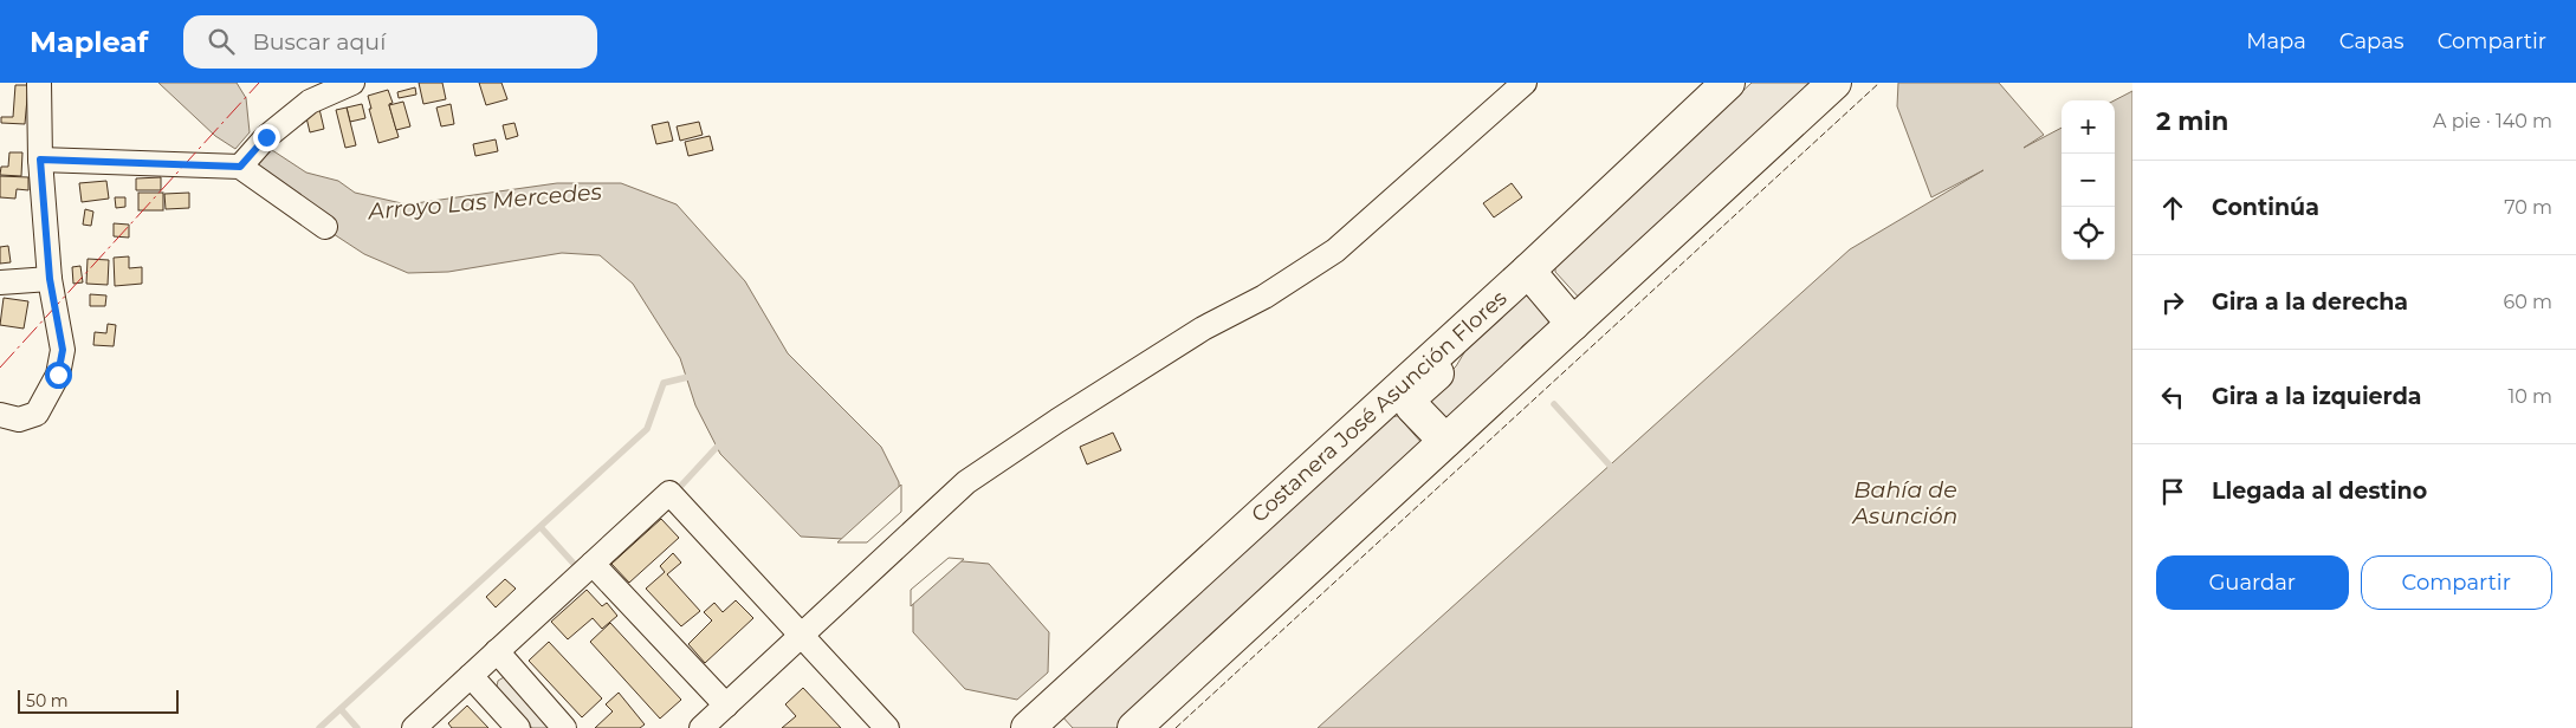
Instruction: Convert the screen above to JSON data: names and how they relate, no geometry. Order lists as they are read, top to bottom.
{
  "streets": {
    "highway": ["Costanera José Asunción Flores"]
  },
  "water": ["Arroyo Las Mercedes", "Bahía de Asunción"],
  "scale_bar": "50 m",
  "page": {
    "header": "Mapleaf",
    "search": "Buscar aquí",
    "nav": ["Mapa", "Capas", "Compartir"],
    "heading": ["2 min", "A pie · 140 m"],
    "map_buttons": ["+", "−"],
    "list": [
      ["Continúa", "70 m"],
      ["Gira a la derecha", "60 m"],
      ["Gira a la izquierda", "10 m"],
      "Llegada al destino"
    ],
    "buttons": ["Guardar", "Compartir"],
    "scale": "50 m"
  }
}
